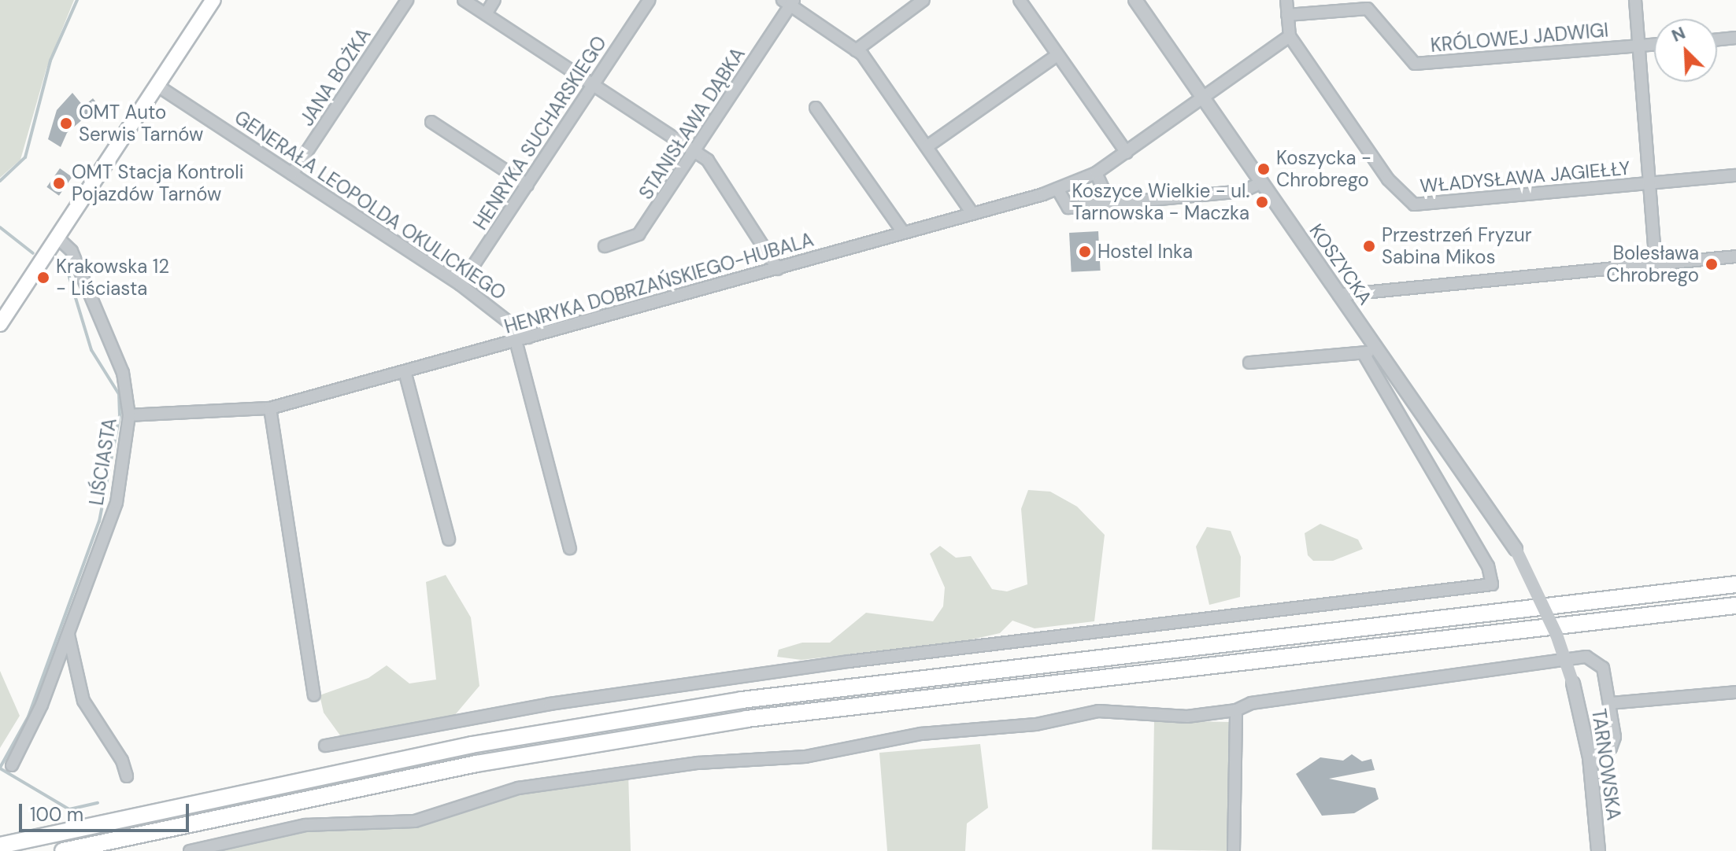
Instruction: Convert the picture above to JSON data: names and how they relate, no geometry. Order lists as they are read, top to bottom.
{
  "streets": {
    "street": [
      "KRÓLOWEJ JADWIGI",
      "JANA BOŻKA",
      "STANISŁAWA DĄBKA",
      "HENRYKA SUCHARSKIEGO",
      "WŁADYSŁAWA JAGIEŁŁY",
      "GENERAŁA LEOPOLDA OKULICKIEGO",
      "KOSZYCKA",
      "HENRYKA DOBRZAŃSKIEGO-HUBALA",
      "LIŚCIASTA",
      "TARNOWSKA"
    ]
  },
  "crossings": [
    ["KRÓLOWEJ JADWIGI", "WŁADYSŁAWA JAGIEŁŁY"],
    ["JANA BOŻKA", "GENERAŁA LEOPOLDA OKULICKIEGO"],
    ["HENRYKA SUCHARSKIEGO", "GENERAŁA LEOPOLDA OKULICKIEGO"],
    ["GENERAŁA LEOPOLDA OKULICKIEGO", "HENRYKA DOBRZAŃSKIEGO-HUBALA"],
    ["KOSZYCKA", "HENRYKA DOBRZAŃSKIEGO-HUBALA"],
    ["KOSZYCKA", "TARNOWSKA"],
    ["HENRYKA DOBRZAŃSKIEGO-HUBALA", "LIŚCIASTA"]
  ],
  "places": [
    "OMT Auto Serwis Tarnów",
    "Koszycka - Chrobrego",
    "OMT Stacja Kontroli Pojazdów Tarnów",
    "Koszyce Wielkie - ul. Tarnowska - Maczka",
    "Przestrzeń Fryzur Sabina Mikos",
    "Hostel Inka",
    "Bolesława Chrobrego",
    "Krakowska 12 - Liściasta"
  ],
  "scale_bar": "100 m",
  "north": "top left"
}
